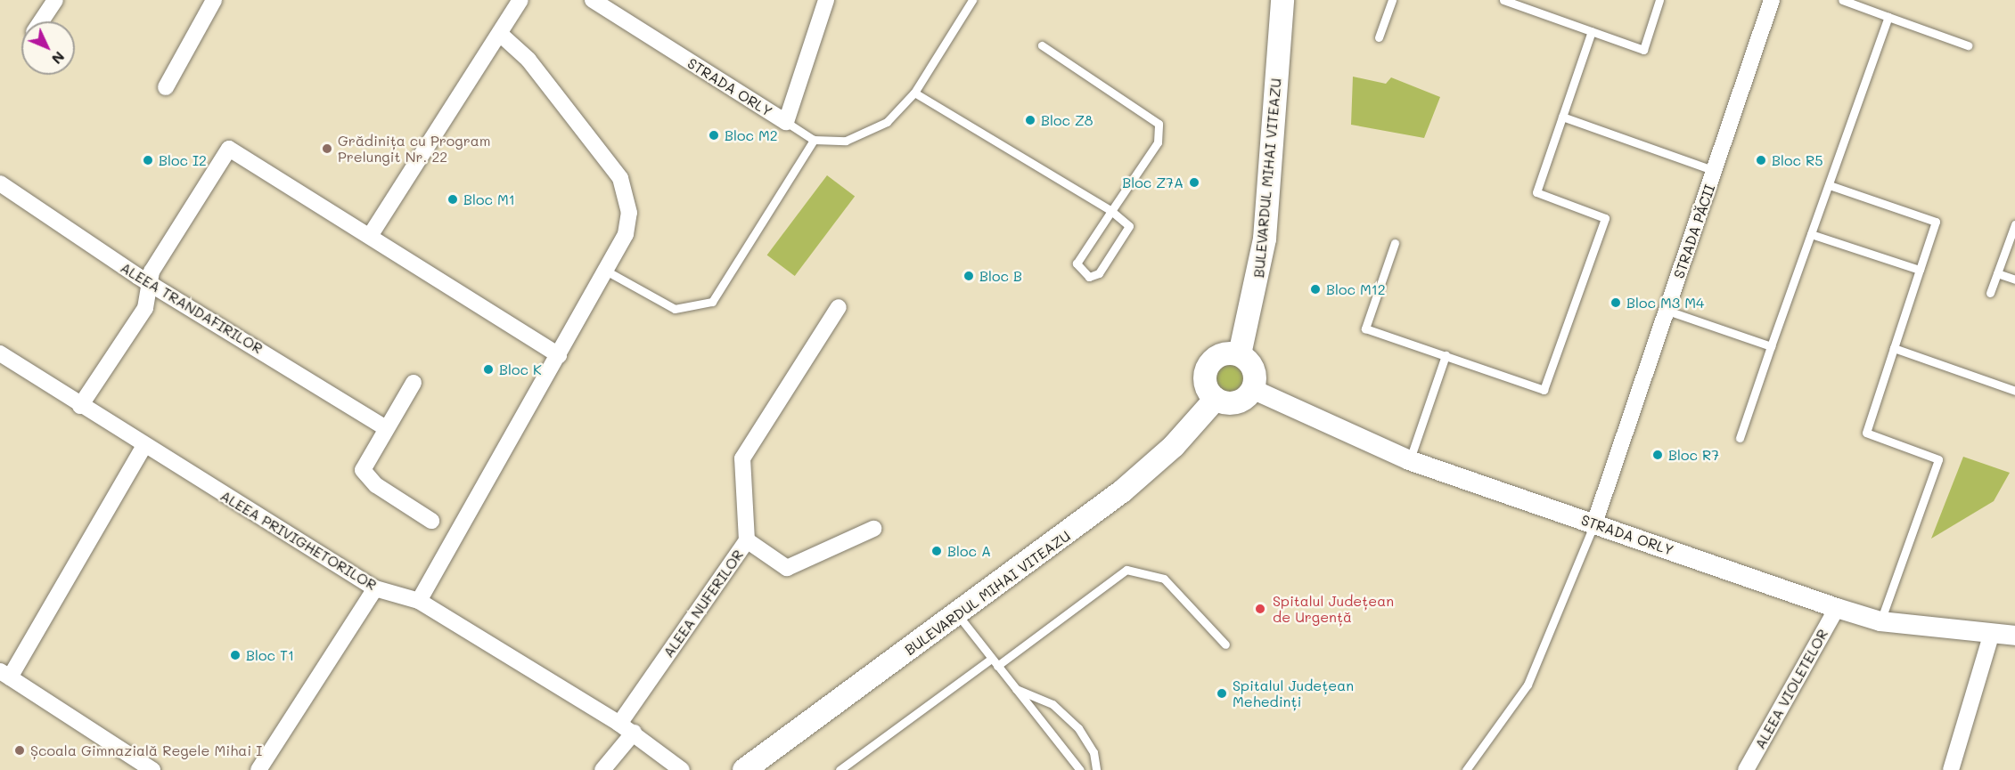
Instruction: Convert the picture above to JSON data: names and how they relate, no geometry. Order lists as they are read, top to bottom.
{
  "streets": {
    "main road": ["BULEVARDUL MIHAI VITEAZU"],
    "street": [
      "STRADA ORLY",
      "STRADA PĂCII",
      "ALEEA TRANDAFIRILOR",
      "ALEEA PRIVIGHETORILOR",
      "ALEEA NUFERILOR",
      "ALEEA VIOLETELOR"
    ]
  },
  "crossings": [
    ["STRADA ORLY", "BULEVARDUL MIHAI VITEAZU"],
    ["STRADA ORLY", "STRADA PĂCII"],
    ["STRADA ORLY", "ALEEA VIOLETELOR"],
    ["ALEEA PRIVIGHETORILOR", "ALEEA NUFERILOR"]
  ],
  "places": [
    "Bloc Z8",
    "Bloc M2",
    "Grădinița cu Program Prelungit Nr. 22",
    "Bloc I2",
    "Bloc R5",
    "Bloc Z7A",
    "Bloc M1",
    "Bloc B",
    "Bloc M12",
    "Bloc M3 M4",
    "Bloc K",
    "Bloc R7",
    "Bloc A",
    "Spitalul Județean de Urgență",
    "Bloc T1",
    "Spitalul Județean Mehedinți",
    "Școala Gimnazială Regele Mihai I"
  ],
  "north": "bottom right"
}
